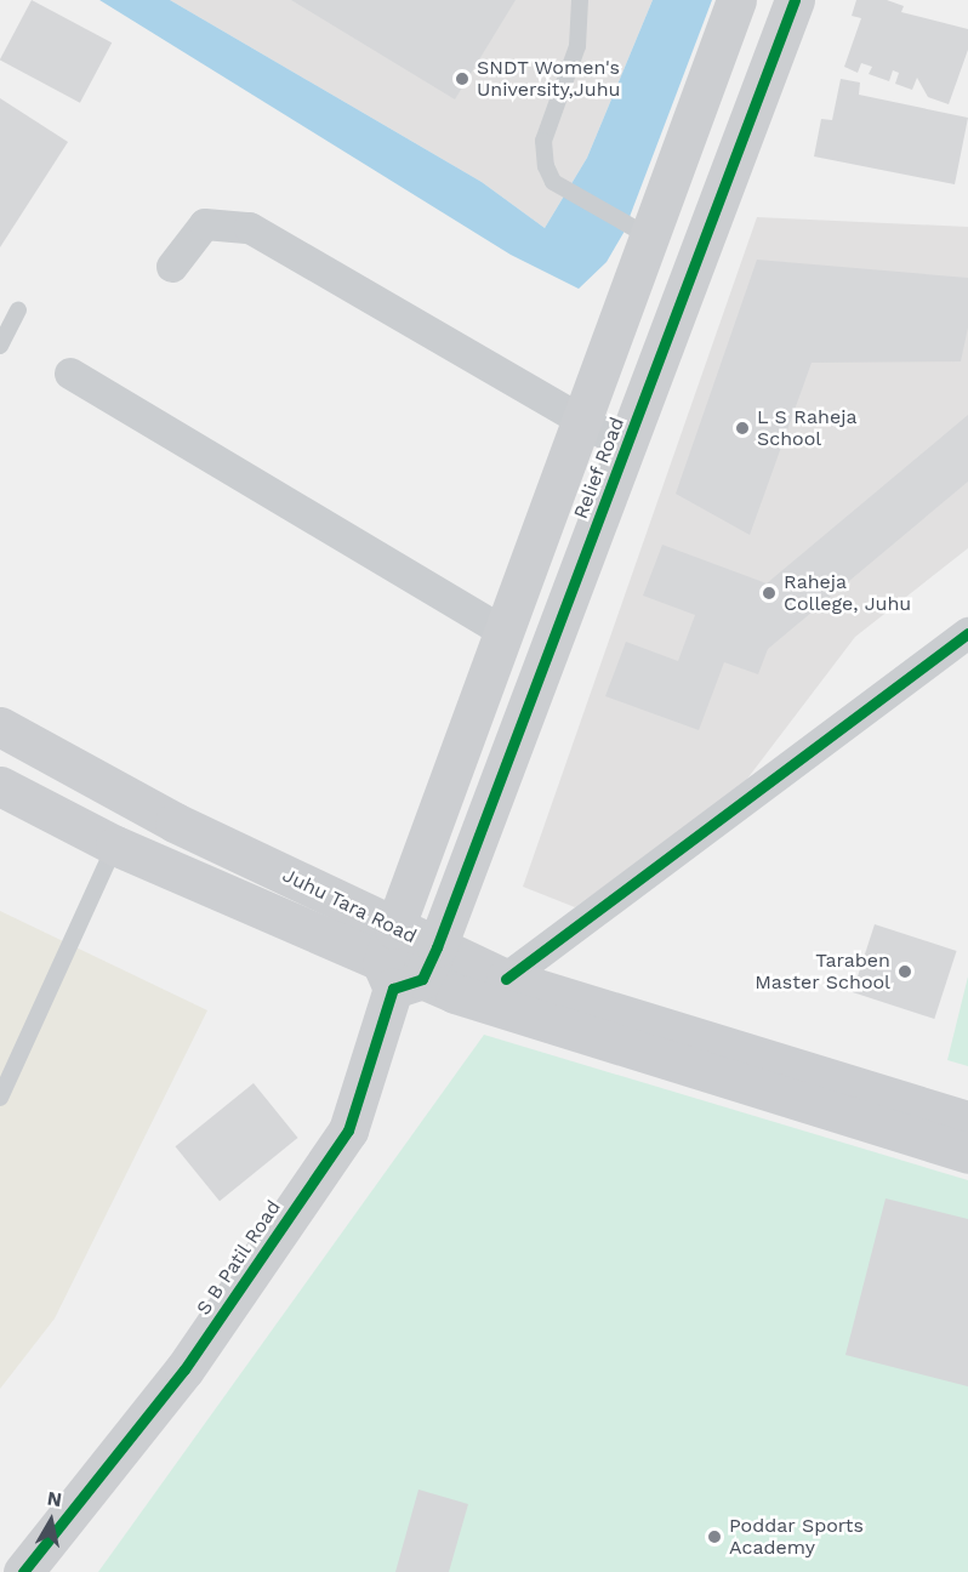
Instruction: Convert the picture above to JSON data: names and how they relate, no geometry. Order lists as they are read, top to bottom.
{
  "streets": {
    "street": ["Relief Road", "Juhu Tara Road", "S B Patil Road"]
  },
  "crossings": [
    ["Relief Road", "Juhu Tara Road"],
    ["Relief Road", "S B Patil Road"],
    ["Juhu Tara Road", "S B Patil Road"]
  ],
  "places": [
    "SNDT Women's University,Juhu",
    "L S Raheja School",
    "Raheja College, Juhu",
    "Taraben Master School",
    "Poddar Sports Academy"
  ],
  "north": "top"
}
